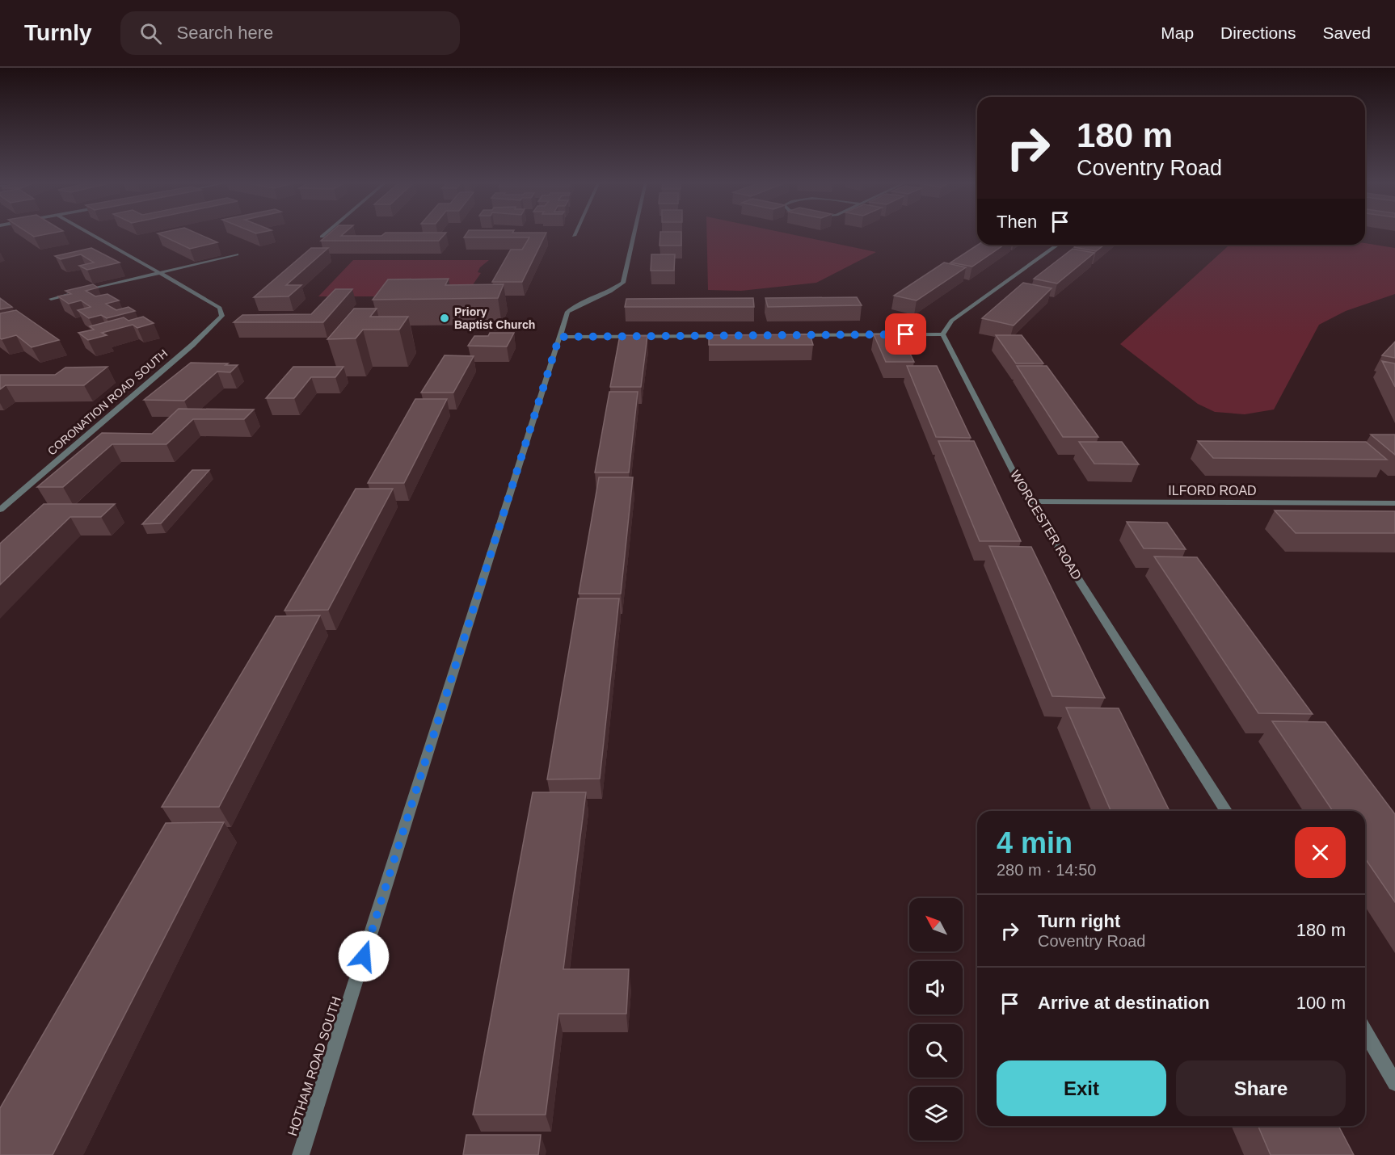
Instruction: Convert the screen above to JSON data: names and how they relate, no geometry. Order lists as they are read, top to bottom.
{
  "streets": {
    "street": [
      "CORONATION ROAD SOUTH",
      "ILFORD ROAD",
      "WORCESTER ROAD",
      "HOTHAM ROAD SOUTH"
    ]
  },
  "crossings": [
    ["ILFORD ROAD", "WORCESTER ROAD"]
  ],
  "places": ["Priory Baptist Church"],
  "north": "top left",
  "page": {
    "header": "Turnly",
    "search": "Search here",
    "nav": ["Map", "Directions", "Saved"],
    "turn": ["180 m", "Coventry Road"],
    "then": "Then",
    "heading": ["4 min", "280 m · 14:50"],
    "list": [
      {
        "name": "Turn right",
        "note": "Coventry Road",
        "value": "180 m"
      },
      {
        "name": "Arrive at destination",
        "value": "100 m"
      }
    ],
    "buttons": ["Exit", "Share"]
  }
}
